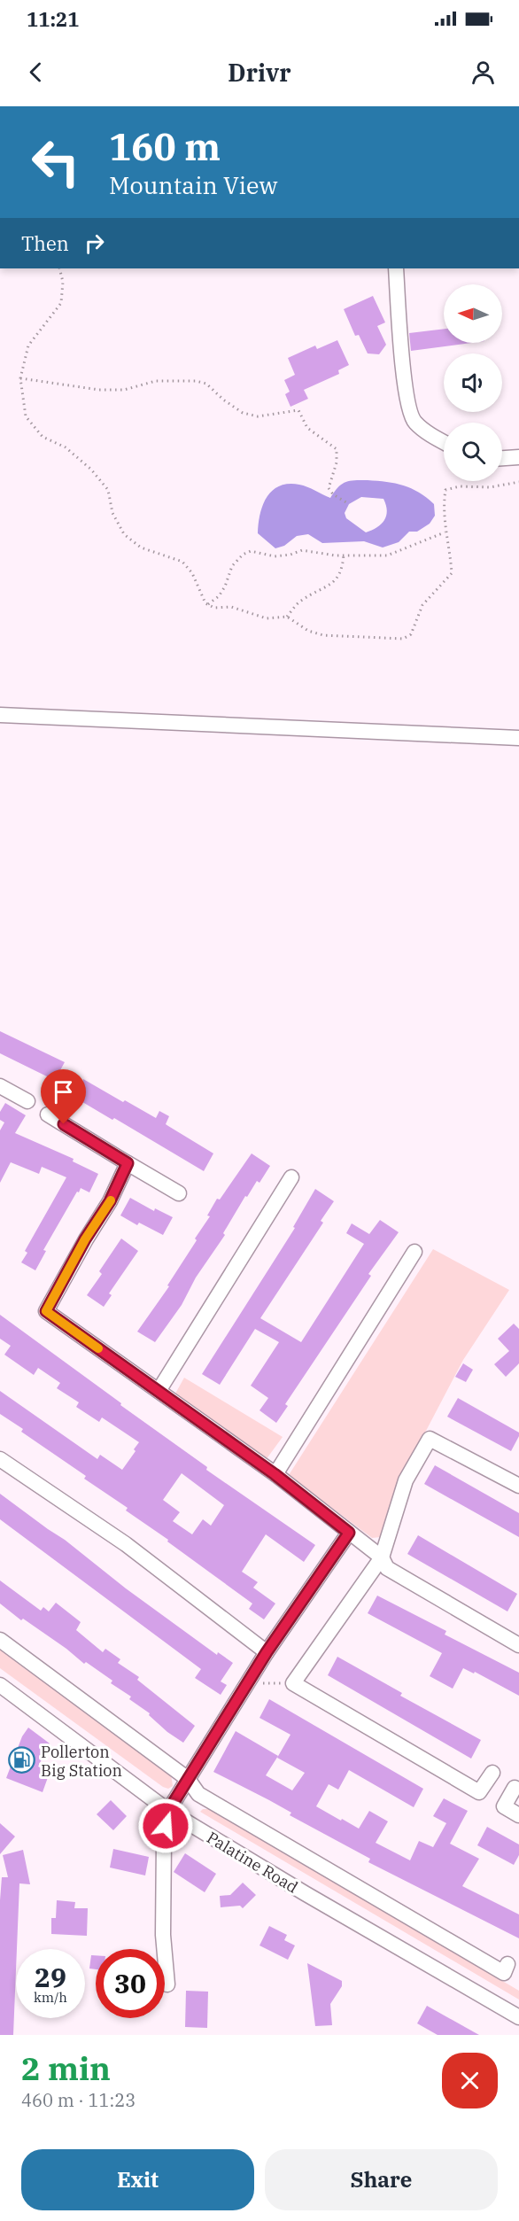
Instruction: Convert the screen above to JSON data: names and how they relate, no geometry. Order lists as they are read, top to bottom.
{
  "streets": {
    "street": ["Palatine Road"]
  },
  "places": {
    "fuel station": ["Pollerton Big Station"]
  },
  "north": "left",
  "page": {
    "status": "11:21",
    "header": "Drivr",
    "turn": ["160 m", "Mountain View"],
    "then": "Then",
    "speed": "29 km/h",
    "limit": "30",
    "heading": ["2 min", "460 m · 11:23"],
    "buttons": ["Exit", "Share"]
  }
}
